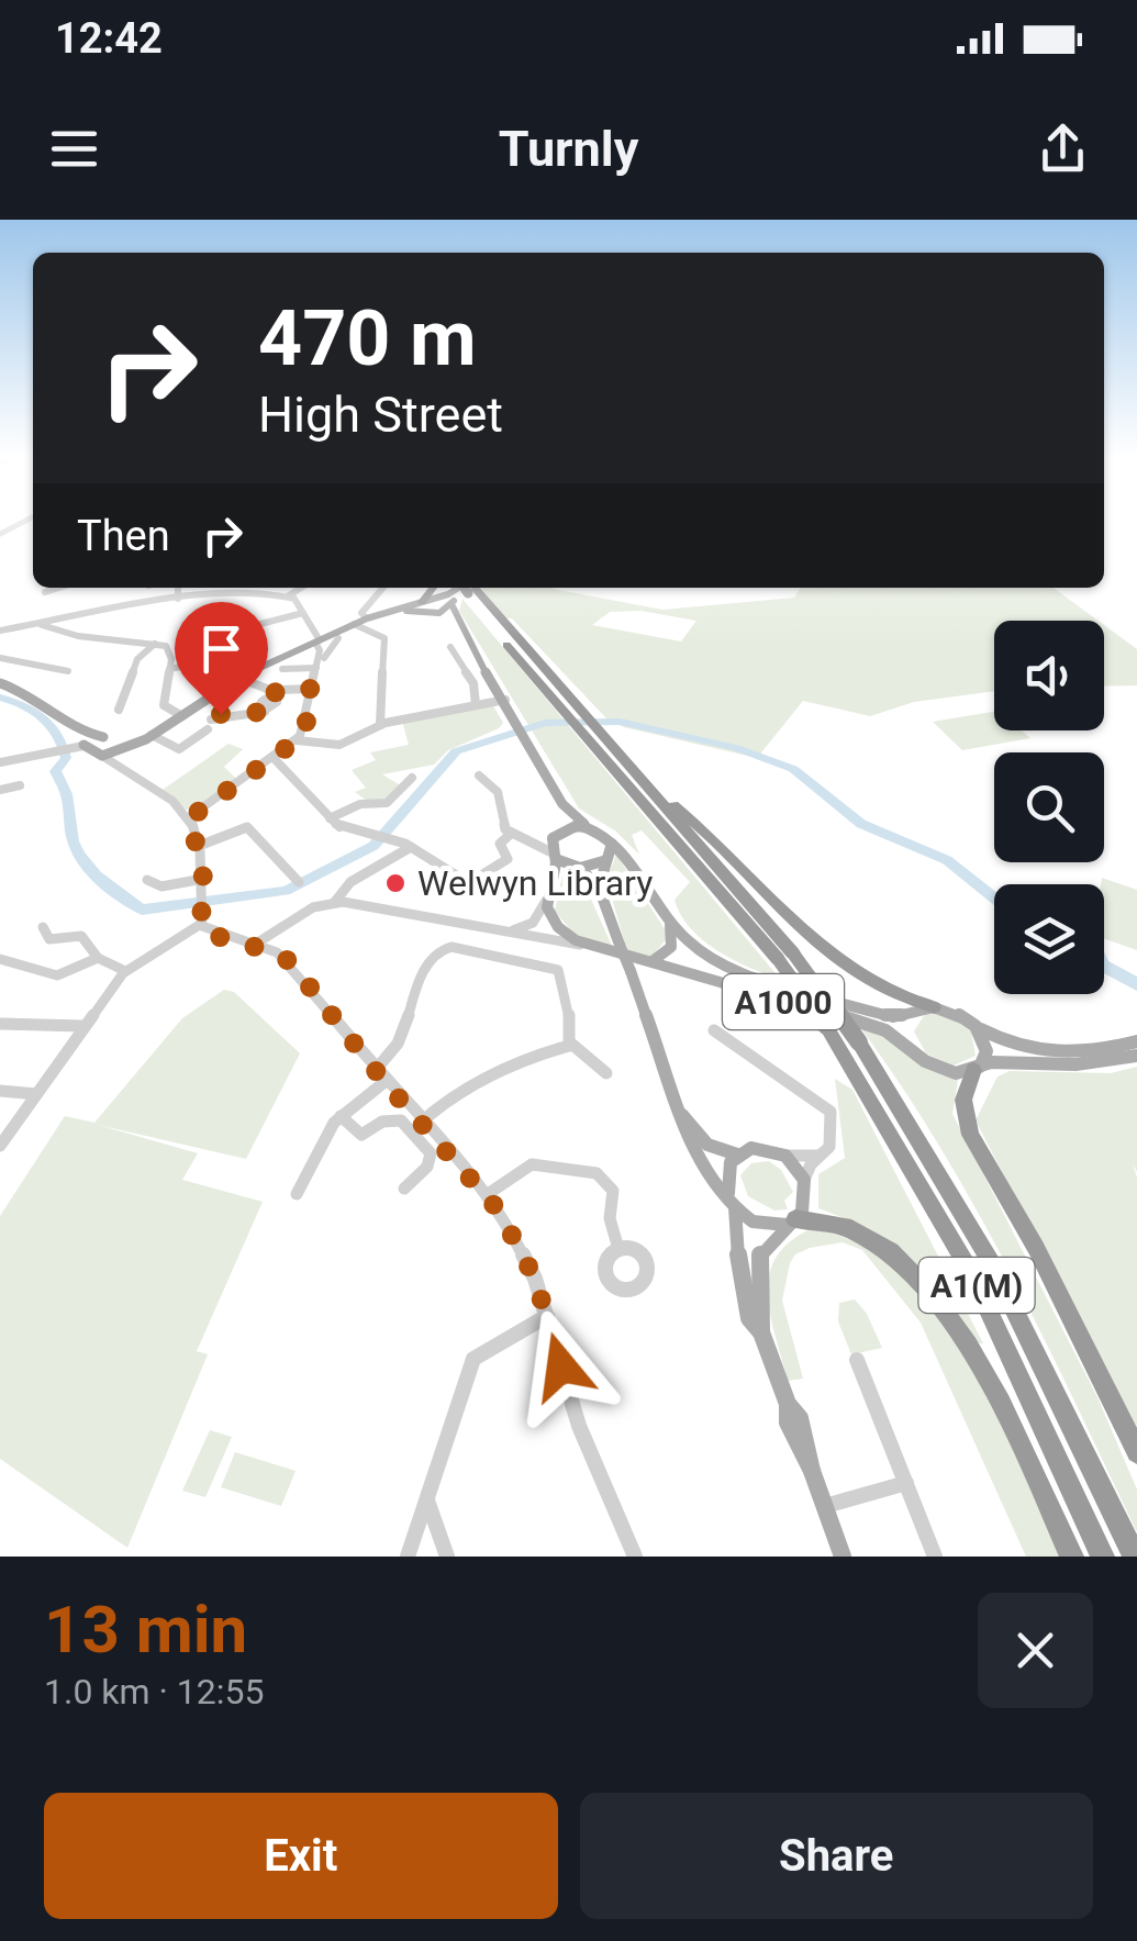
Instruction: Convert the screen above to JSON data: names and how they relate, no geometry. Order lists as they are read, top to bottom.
{
  "streets": {
    "highway": ["A1(M)"],
    "main road": ["A1000"]
  },
  "crossings": [
    ["A1000", "A1(M)"]
  ],
  "places": ["Welwyn Library"],
  "page": {
    "status": "12:42",
    "header": "Turnly",
    "turn": ["470 m", "High Street"],
    "then": "Then",
    "heading": ["13 min", "1.0 km · 12:55"],
    "buttons": ["Exit", "Share"]
  }
}
